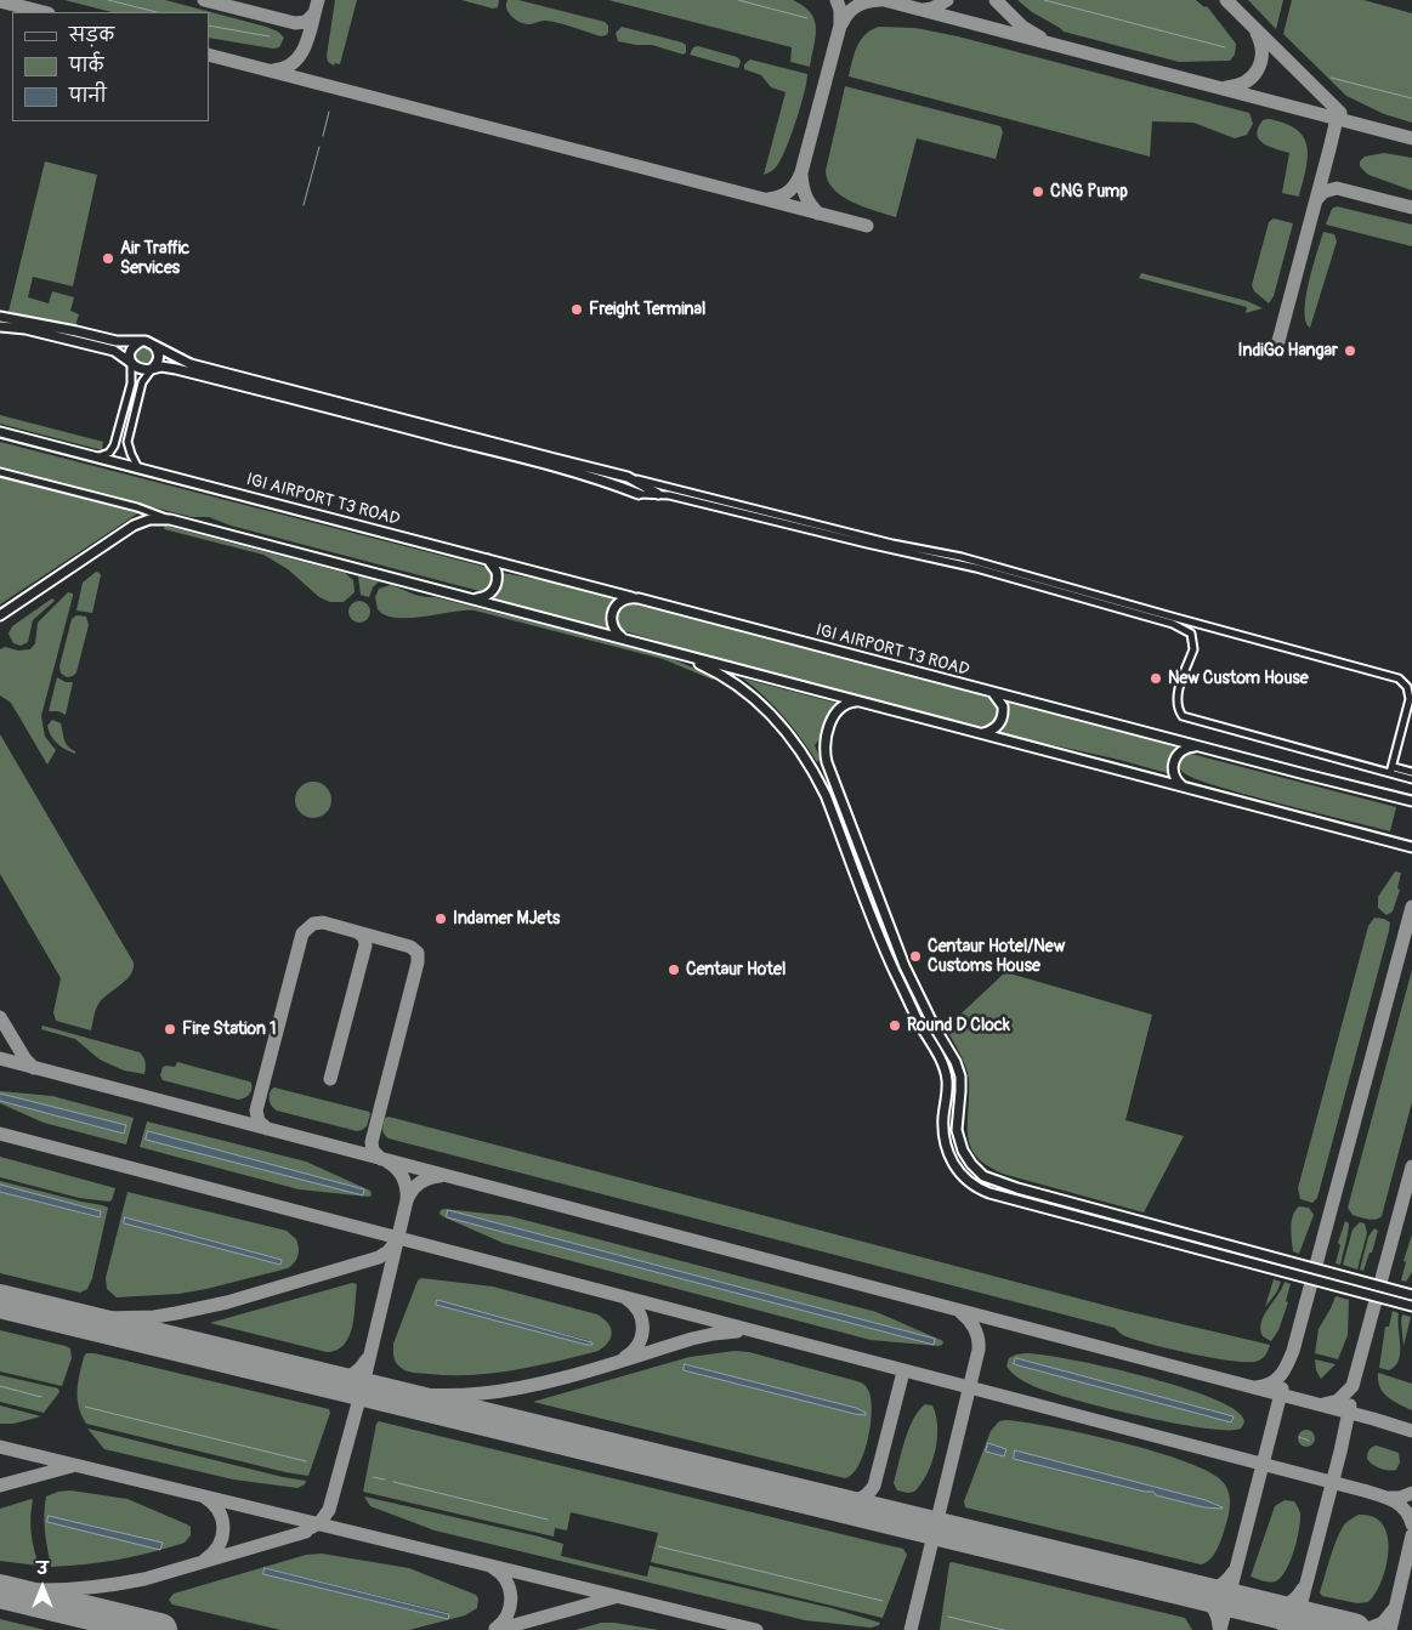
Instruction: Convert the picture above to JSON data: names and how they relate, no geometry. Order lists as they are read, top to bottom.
{
  "streets": {
    "main road": ["IGI AIRPORT T3 ROAD"]
  },
  "places": [
    "CNG Pump",
    "Air Traffic Services",
    "Freight Terminal",
    "IndiGo Hangar",
    "New Custom House",
    "Indamer MJets",
    "Centaur Hotel/New Customs House",
    "Centaur Hotel",
    "Round D Clock",
    "Fire Station 1"
  ],
  "legend": ["सड़क", "पार्क", "पानी"],
  "north": "top"
}
